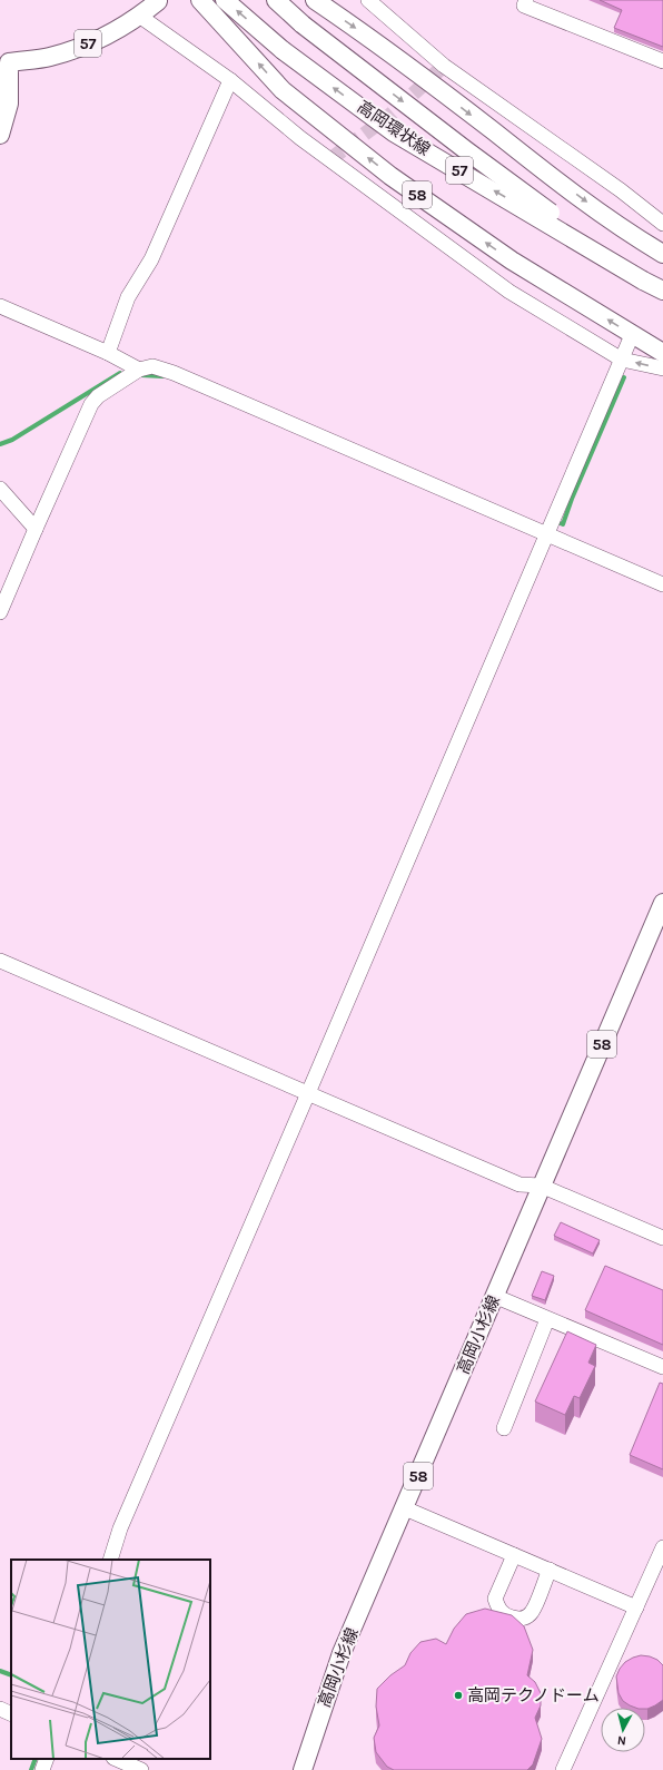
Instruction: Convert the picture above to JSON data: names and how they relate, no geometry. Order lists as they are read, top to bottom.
{
  "streets": {
    "main road": [
      "57",
      "高岡環状線",
      "58",
      "高岡小杉線"
    ]
  },
  "places": ["高岡テクノドーム"],
  "north": "bottom"
}
